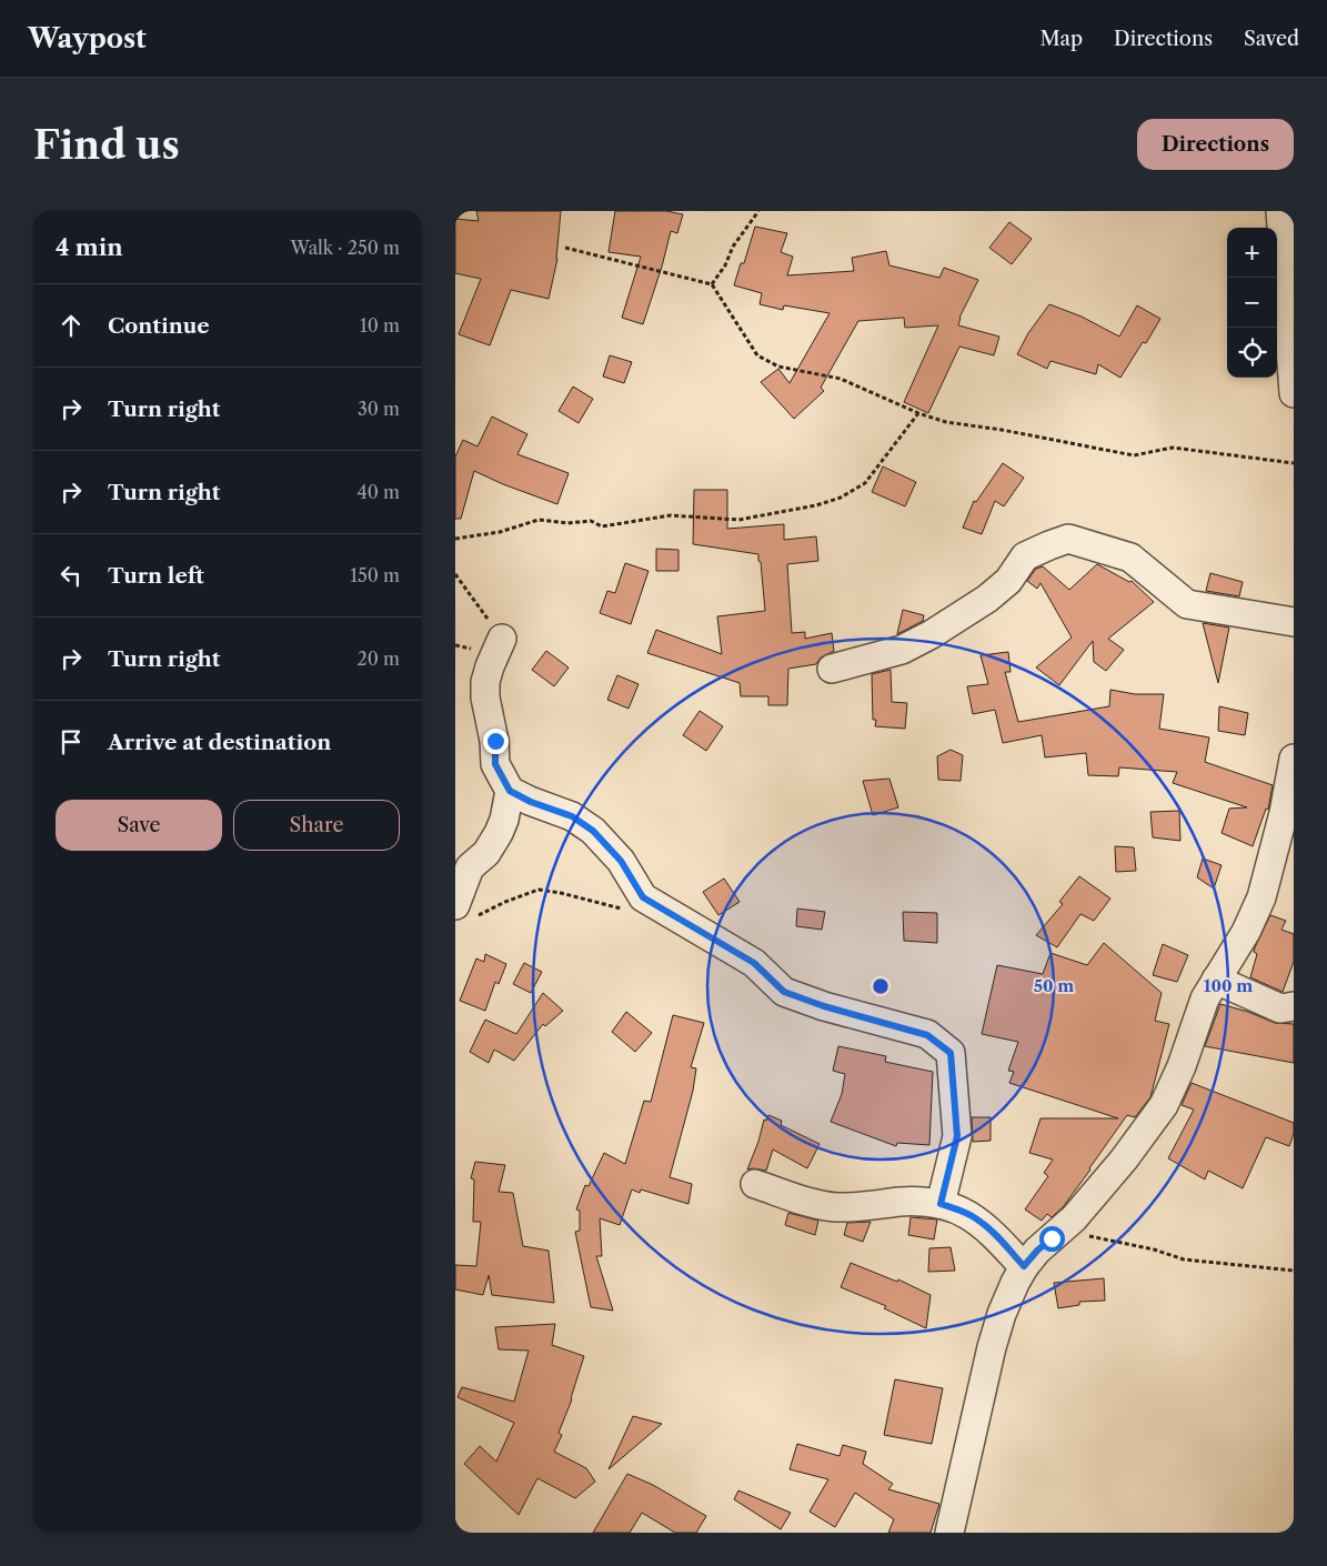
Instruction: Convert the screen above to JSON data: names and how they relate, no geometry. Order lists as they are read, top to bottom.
{
  "page": {
    "header": "Waypost",
    "nav": ["Map", "Directions", "Saved"],
    "buttons": [
      "Directions",
      ["Save", "Share"]
    ],
    "title": "Find us",
    "heading": ["4 min", "Walk · 250 m"],
    "map_buttons": ["+", "−"],
    "list": [
      ["Continue", "10 m"],
      ["Turn right", "30 m"],
      ["Turn right", "40 m"],
      ["Turn left", "150 m"],
      ["Turn right", "20 m"],
      "Arrive at destination"
    ]
  },
  "rings": ["50 m", "100 m"]
}
